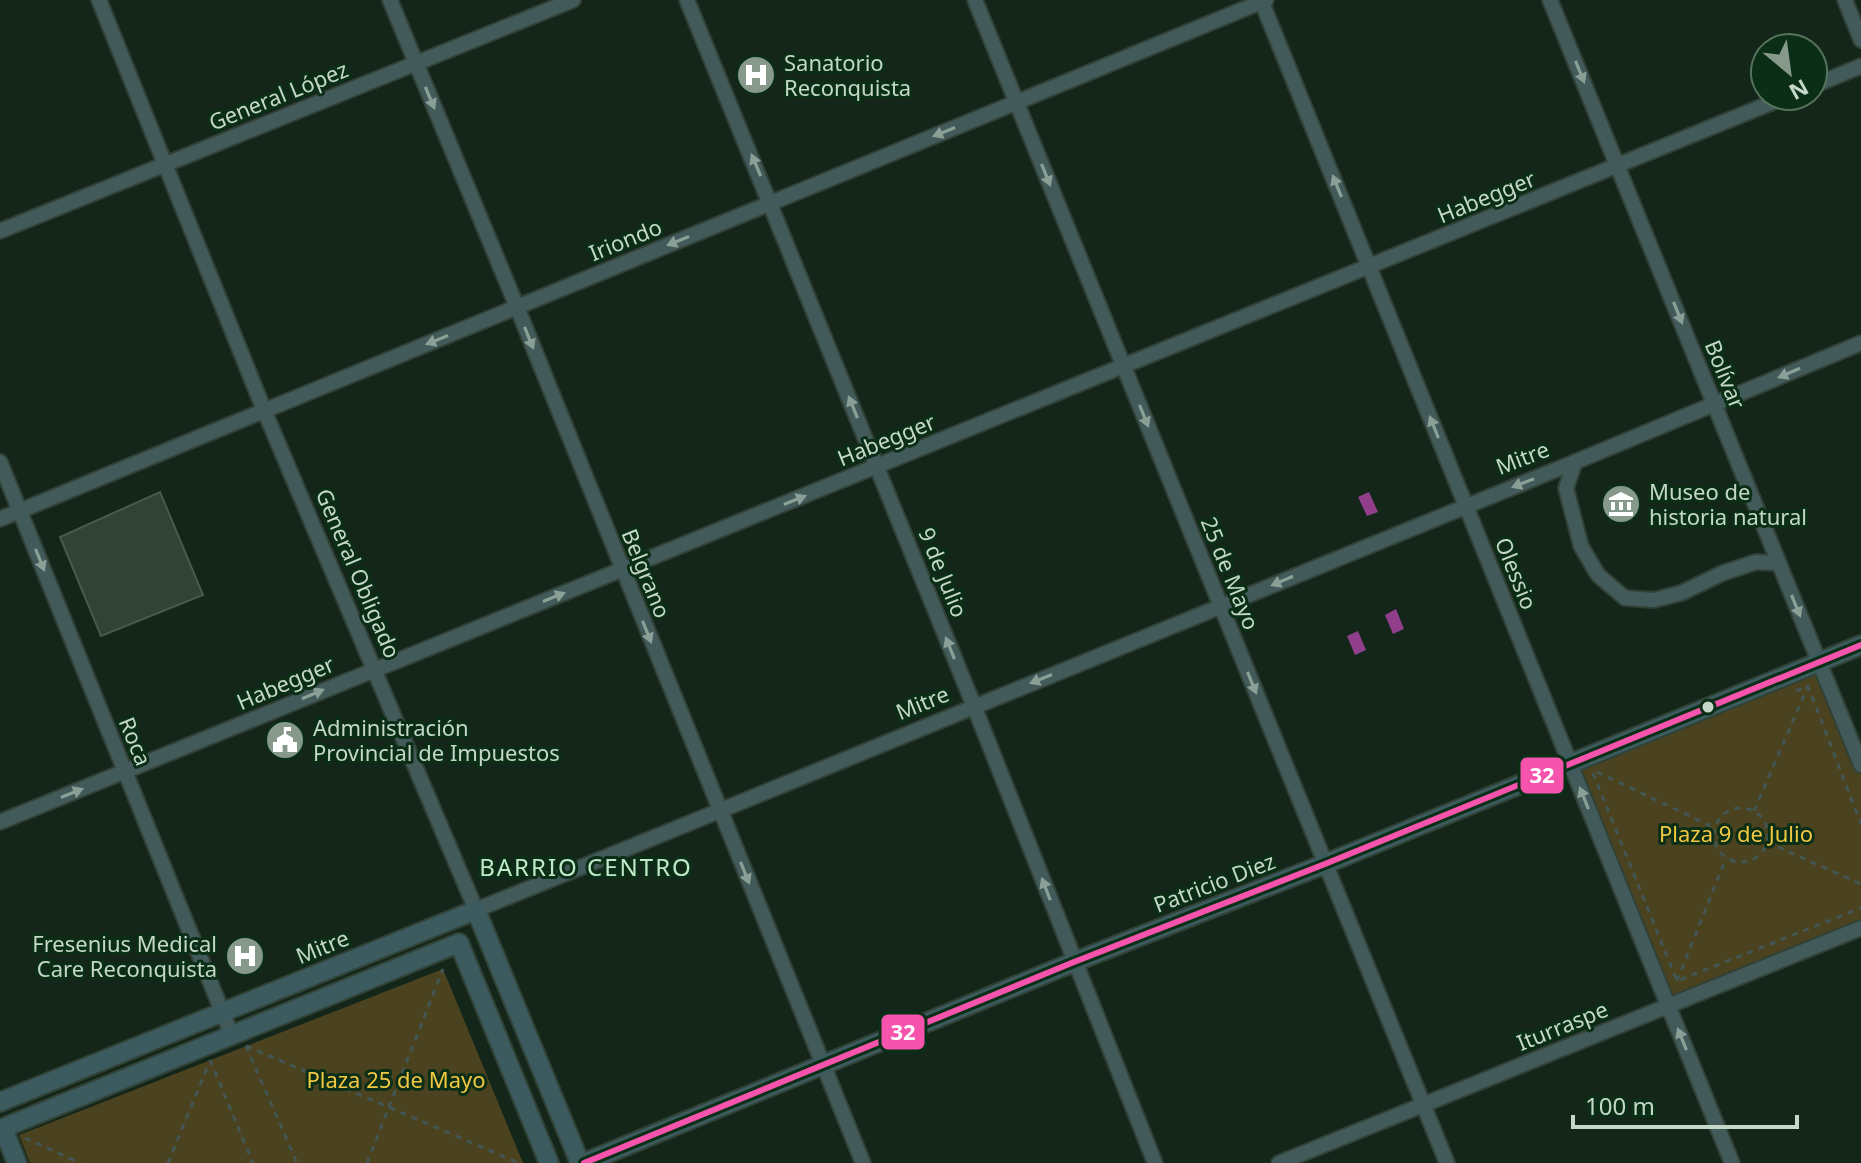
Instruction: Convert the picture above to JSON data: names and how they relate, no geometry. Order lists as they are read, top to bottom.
{
  "streets": {
    "main road": ["Mitre", "General Obligado", "Patricio Diez"],
    "street": [
      "General López",
      "Habegger",
      "Iriondo",
      "Bolívar",
      "9 de Julio",
      "Belgrano",
      "25 de Mayo",
      "Olessio",
      "Roca",
      "Iturraspe"
    ]
  },
  "crossings": [
    ["General López", "General Obligado"],
    ["General López", "Belgrano"],
    ["Habegger", "Bolívar"],
    ["Habegger", "9 de Julio"],
    ["Habegger", "General Obligado"],
    ["Habegger", "Belgrano"],
    ["Habegger", "25 de Mayo"],
    ["Habegger", "Olessio"],
    ["Habegger", "Roca"],
    ["Iriondo", "9 de Julio"],
    ["Iriondo", "General Obligado"],
    ["Iriondo", "Belgrano"],
    ["Iriondo", "25 de Mayo"],
    ["Iriondo", "Olessio"],
    ["Iriondo", "Roca"],
    ["Bolívar", "Mitre"],
    ["Bolívar", "Patricio Diez"],
    ["Mitre", "9 de Julio"],
    ["Mitre", "General Obligado"],
    ["Mitre", "Belgrano"],
    ["Mitre", "25 de Mayo"],
    ["Mitre", "Olessio"],
    ["Mitre", "Roca"],
    ["9 de Julio", "Patricio Diez"],
    ["General Obligado", "Patricio Diez"],
    ["Belgrano", "Patricio Diez"],
    ["25 de Mayo", "Patricio Diez"],
    ["25 de Mayo", "Iturraspe"],
    ["Olessio", "Patricio Diez"],
    ["Olessio", "Iturraspe"]
  ],
  "one_way": [
    "Habegger",
    "Iriondo",
    "Bolívar",
    "Mitre",
    "9 de Julio",
    "Belgrano",
    "25 de Mayo",
    "Olessio",
    "Roca"
  ],
  "districts": ["BARRIO CENTRO"],
  "parks": ["Plaza 9 de Julio", "Plaza 25 de Mayo"],
  "places": {
    "hospital": ["Sanatorio Reconquista", "Fresenius Medical Care Reconquista"],
    "museum": ["Museo de historia natural"],
    "public building": ["Administración Provincial de Impuestos"]
  },
  "lines": ["transit line 32"],
  "scale_bar": "100 m",
  "north": "bottom right"
}
